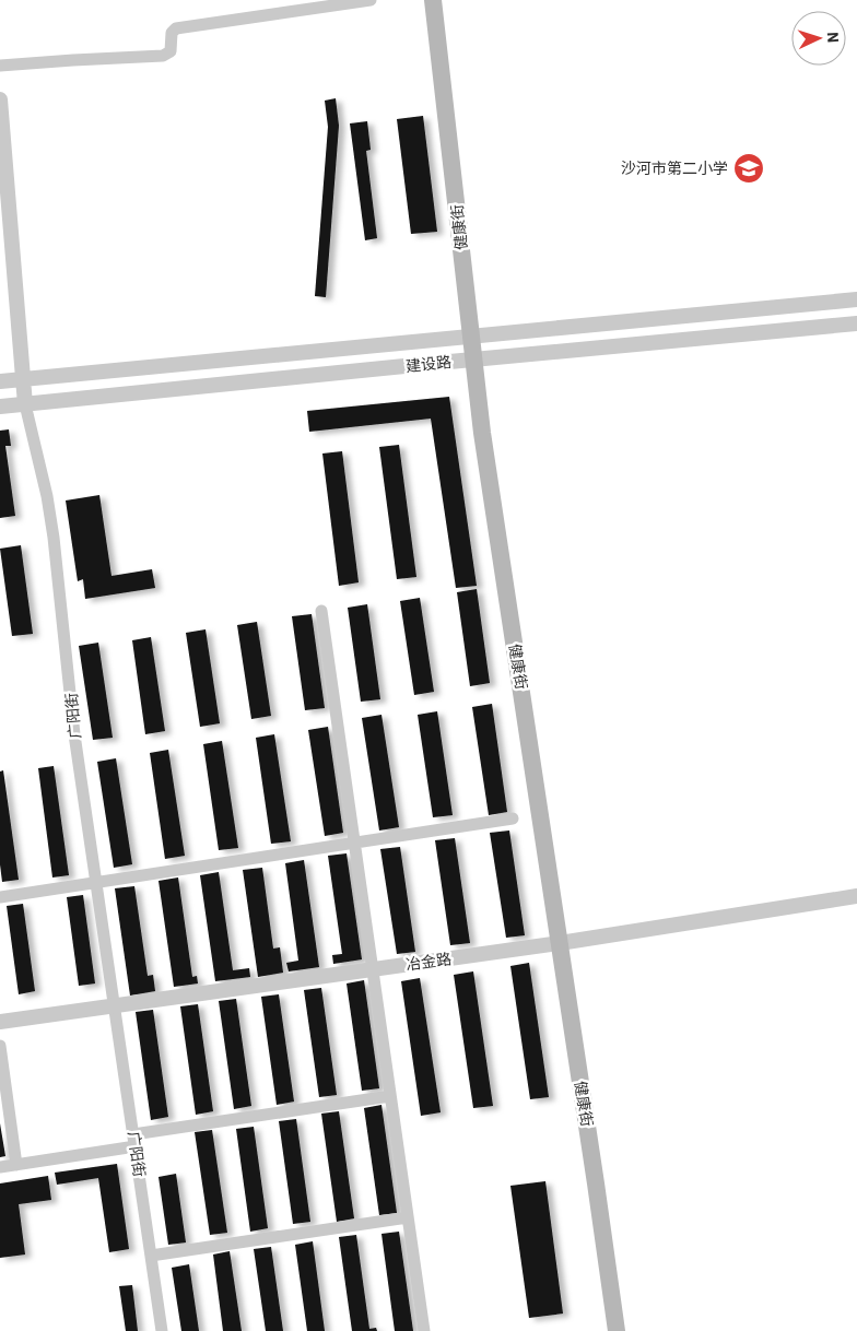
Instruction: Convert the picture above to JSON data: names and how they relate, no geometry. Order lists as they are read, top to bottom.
{
  "streets": {
    "main road": ["健康街"],
    "street": ["建设路", "广阳街", "冶金路"]
  },
  "crossings": [
    ["健康街", "建设路"],
    ["健康街", "冶金路"],
    ["建设路", "广阳街"],
    ["广阳街", "冶金路"]
  ],
  "places": {
    "school or university": ["沙河市第二小学"]
  },
  "north": "right"
}
